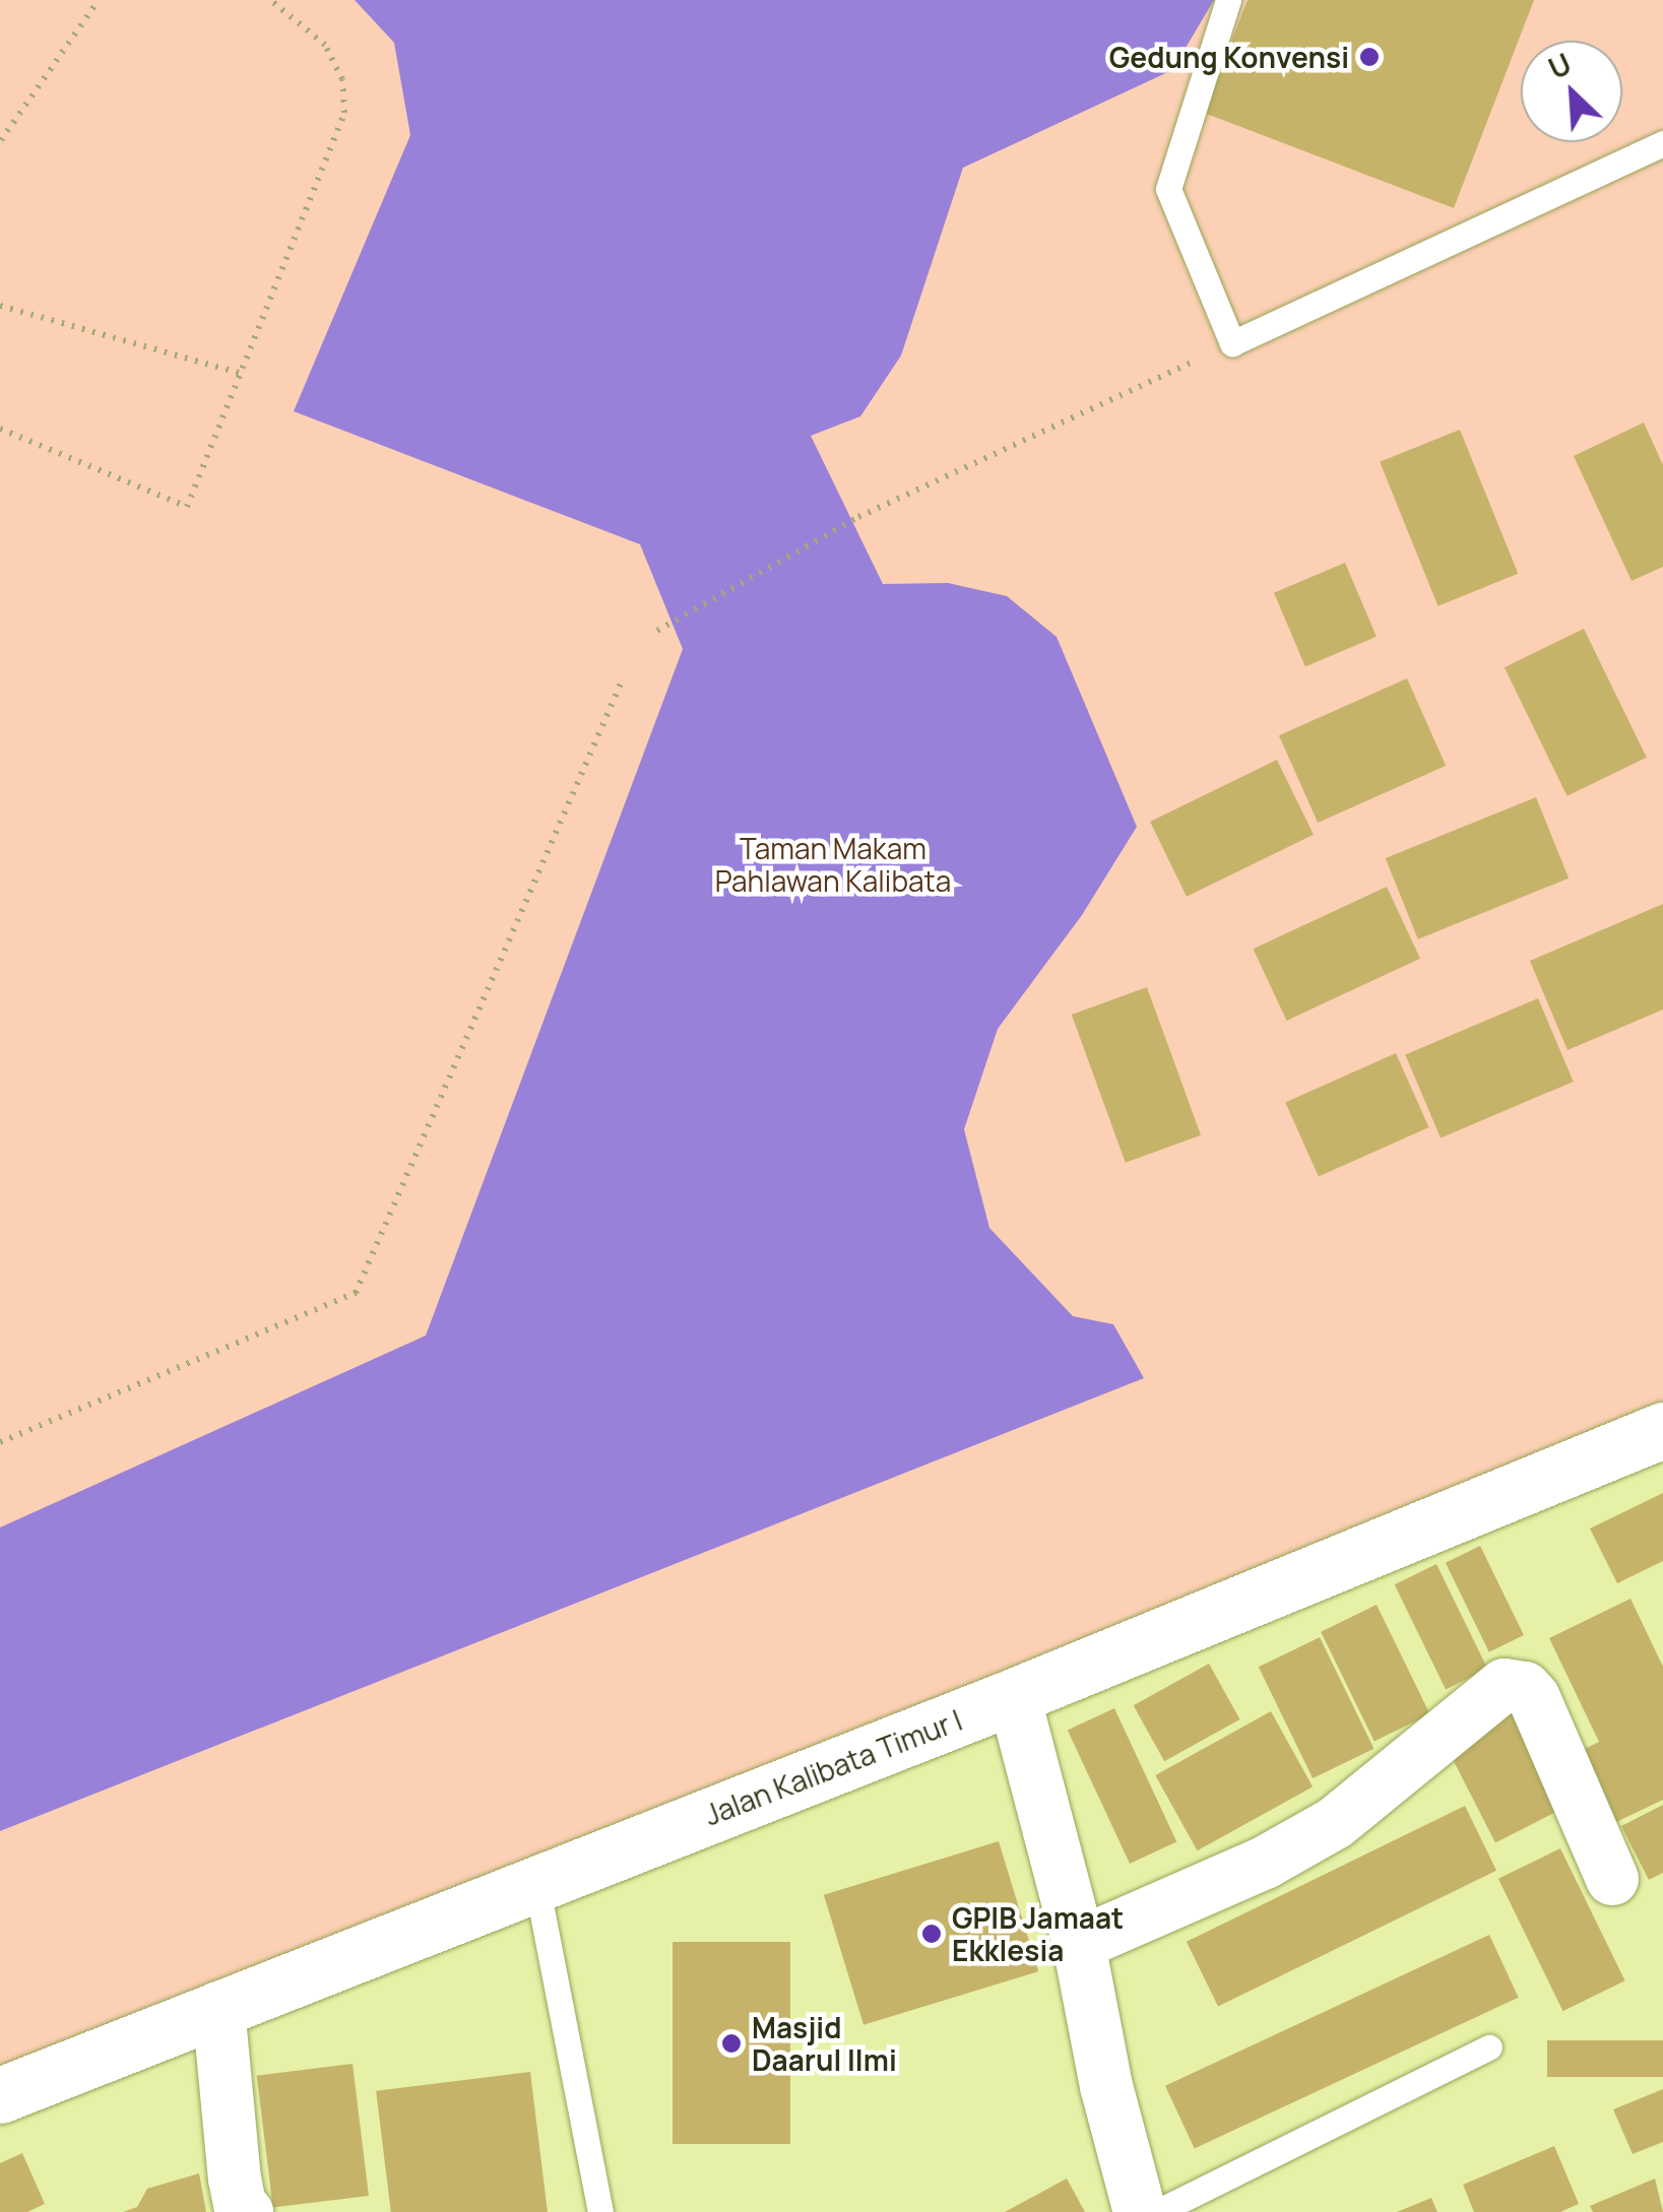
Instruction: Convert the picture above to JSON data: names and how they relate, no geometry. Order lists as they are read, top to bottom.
{
  "streets": {
    "street": ["Jalan Kalibata Timur I"]
  },
  "parks": ["Taman Makam Pahlawan Kalibata"],
  "places": ["Gedung Konvensi", "GPIB Jamaat Ekklesia", "Masjid Daarul Ilmi"],
  "north": "top left"
}
